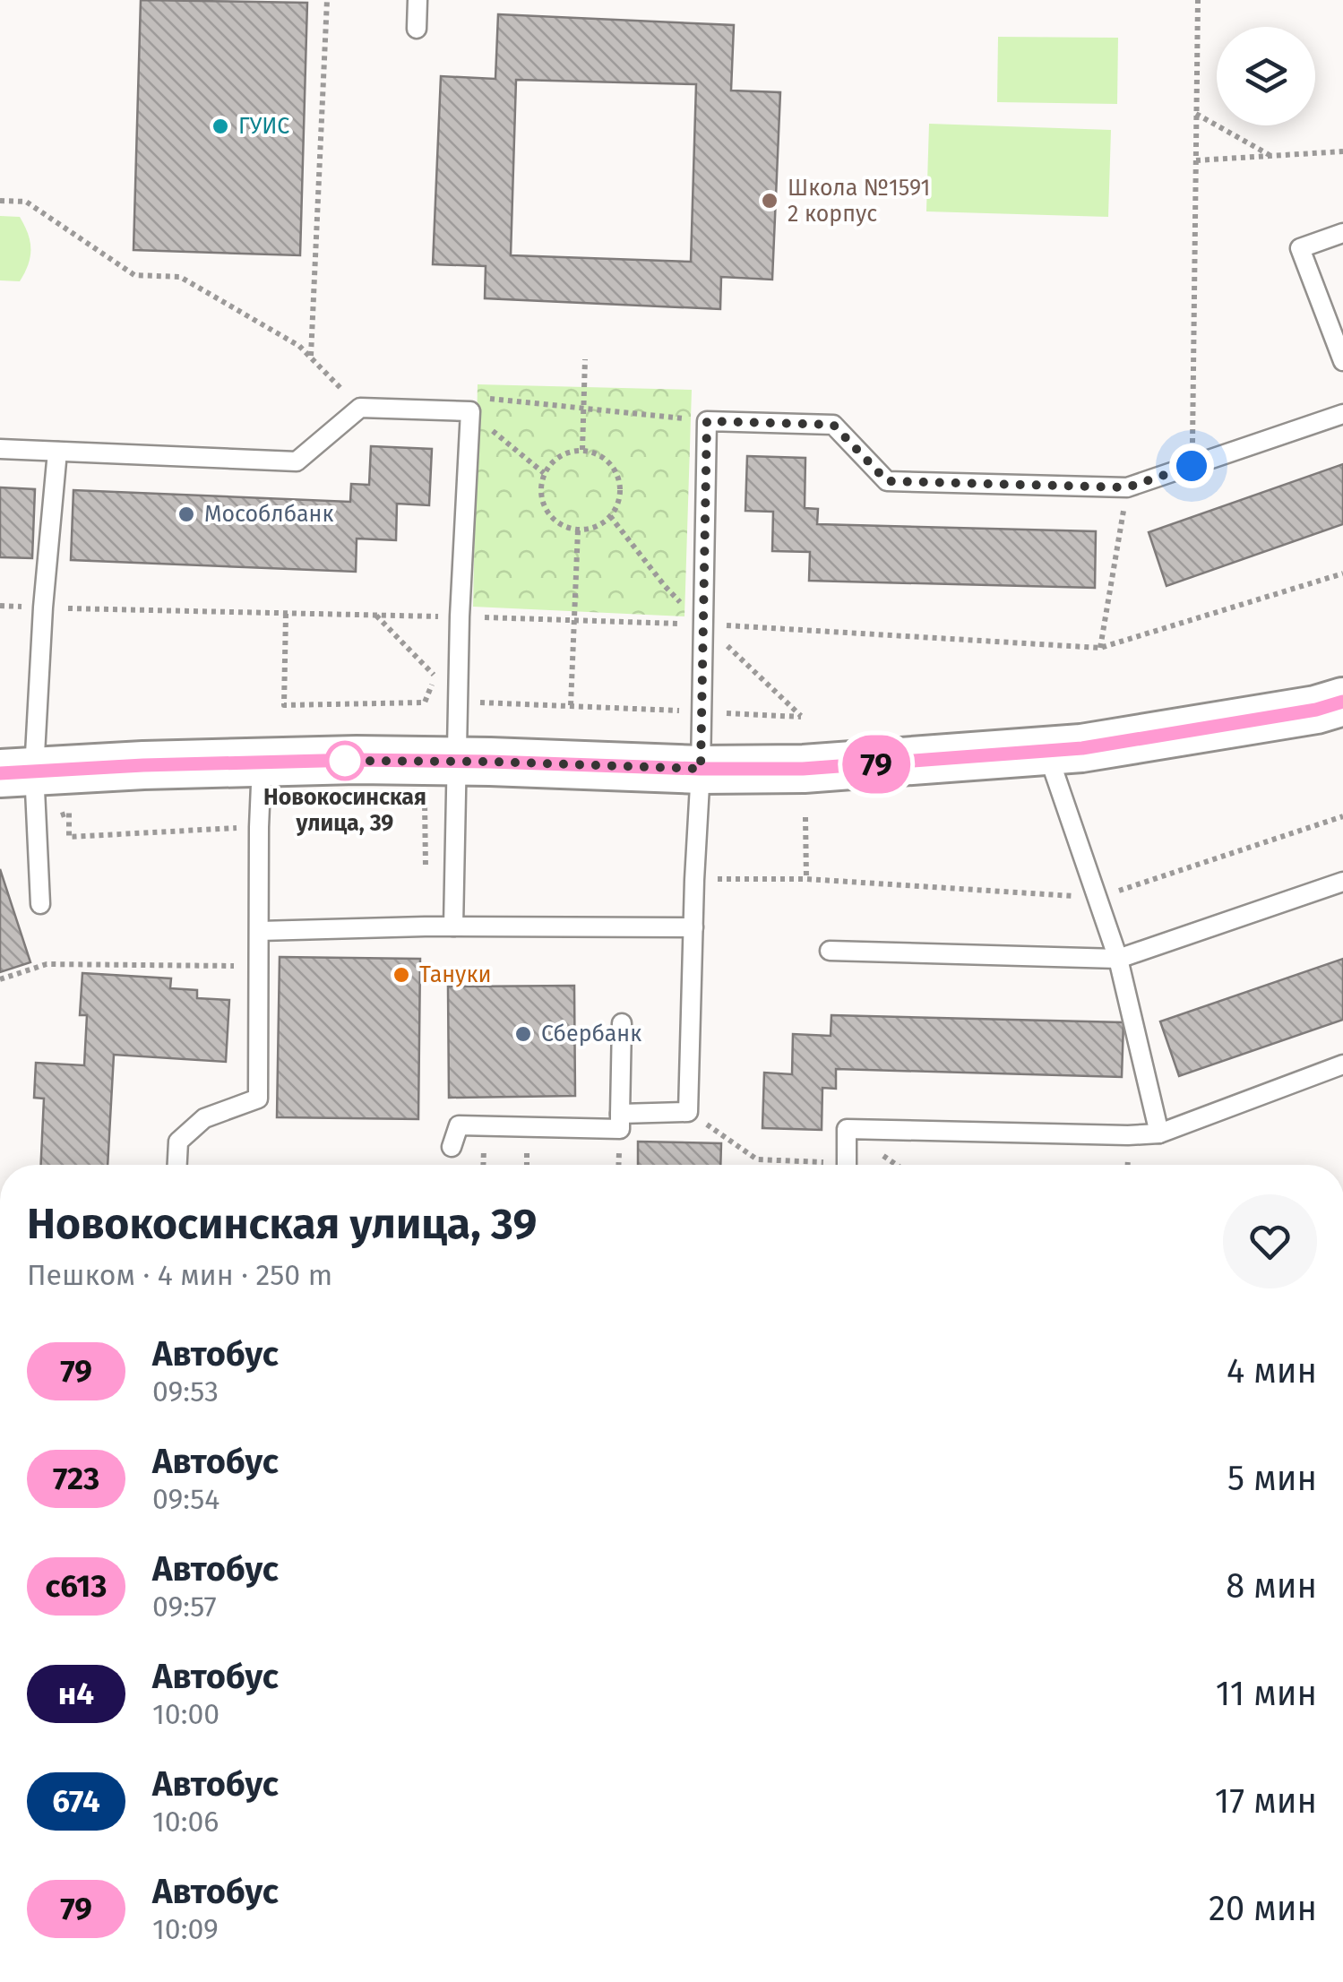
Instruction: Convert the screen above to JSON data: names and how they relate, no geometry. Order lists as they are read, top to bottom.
{
  "places": [
    "ГУИС",
    "Школа №1591 2 корпус",
    "Мособлбанк",
    "Новокосинская улица, 39",
    "Тануки",
    "Сбербанк"
  ],
  "lines": ["bus line 79"],
  "page": {
    "on_map": "79",
    "heading": ["Новокосинская улица, 39", "Пешком · 4 мин · 250 m"],
    "list": [
      {
        "mark": "79",
        "name": "Автобус",
        "note": "09:53",
        "value": "4 мин"
      },
      {
        "mark": "723",
        "name": "Автобус",
        "note": "09:54",
        "value": "5 мин"
      },
      {
        "mark": "с613",
        "name": "Автобус",
        "note": "09:57",
        "value": "8 мин"
      },
      {
        "mark": "н4",
        "name": "Автобус",
        "note": "10:00",
        "value": "11 мин"
      },
      {
        "mark": "674",
        "name": "Автобус",
        "note": "10:06",
        "value": "17 мин"
      },
      {
        "mark": "79",
        "name": "Автобус",
        "note": "10:09",
        "value": "20 мин"
      }
    ]
  }
}
